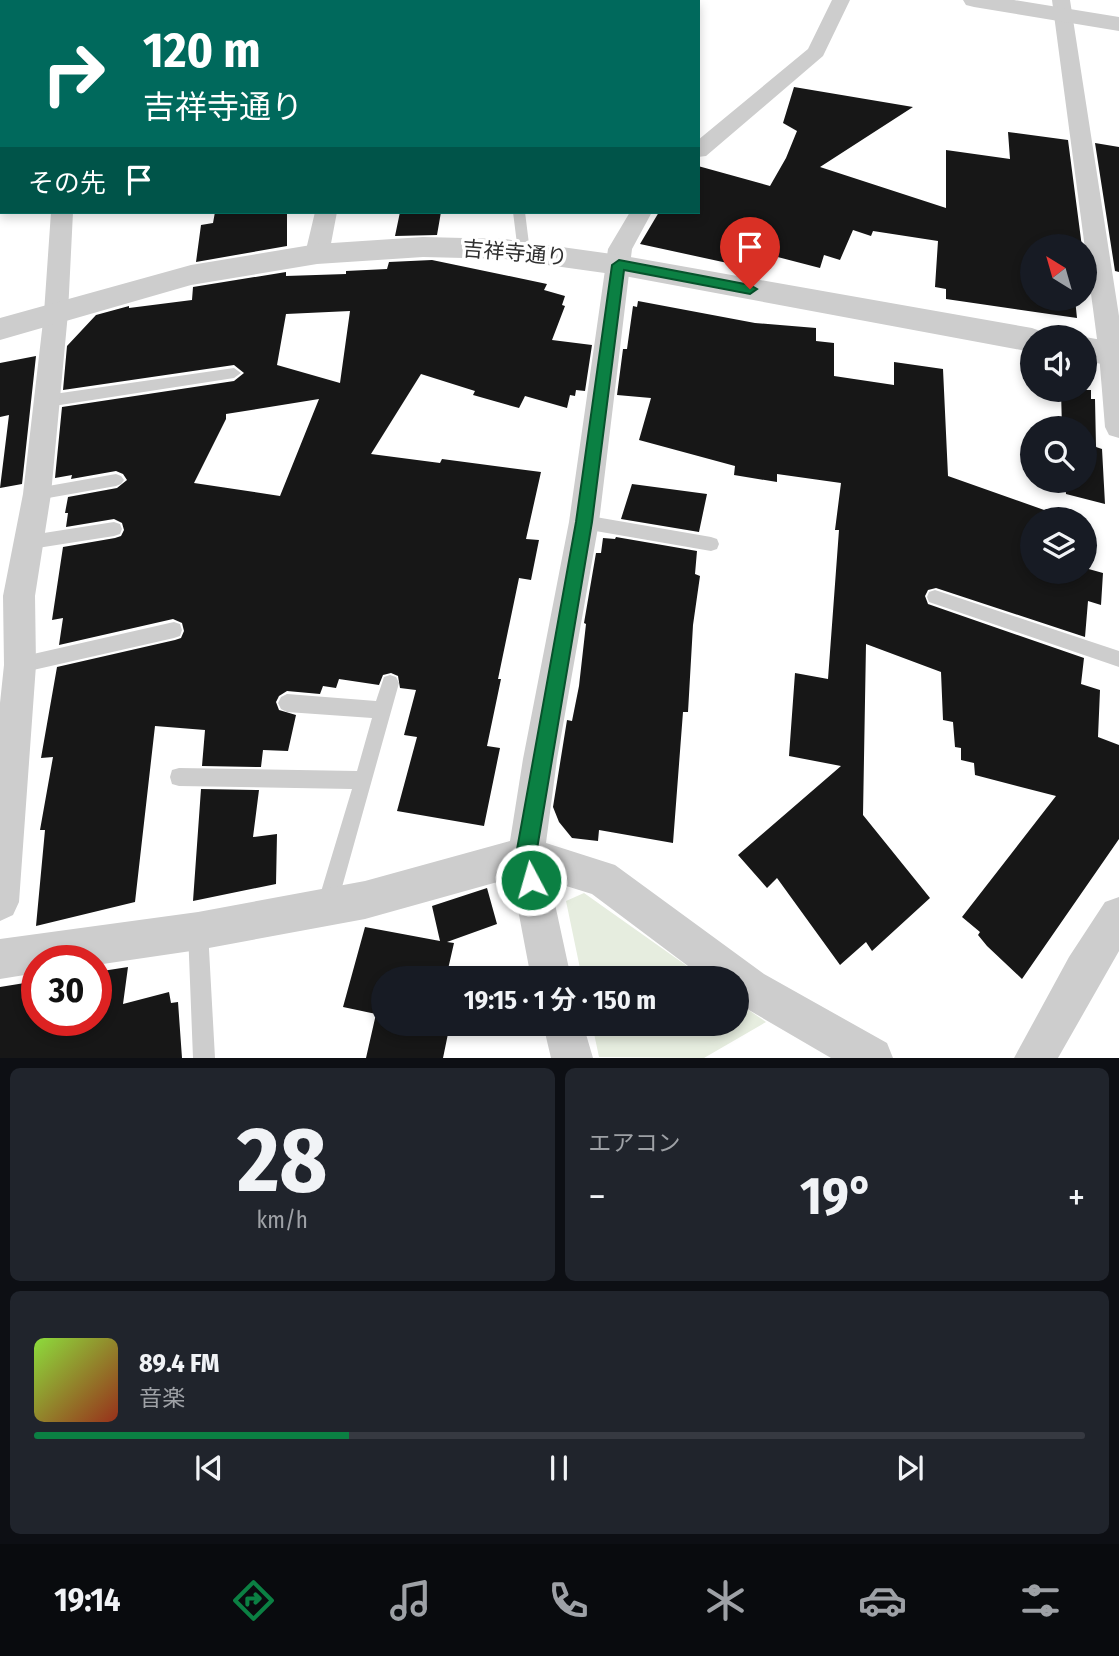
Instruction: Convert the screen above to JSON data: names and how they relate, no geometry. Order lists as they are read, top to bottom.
{
  "streets": {
    "street": ["吉祥寺通り"]
  },
  "north": "top left",
  "page": {
    "turn": ["120 m", "吉祥寺通り"],
    "then": "その先",
    "limit": "30",
    "trip": "19:15 · 1 分 · 150 m",
    "tile": [
      ["28", "km/h"],
      "エアコン"
    ],
    "heat": ["−", "19°", "+"],
    "song": ["89.4 FM", "音楽"],
    "tabs": "19:14"
  }
}
